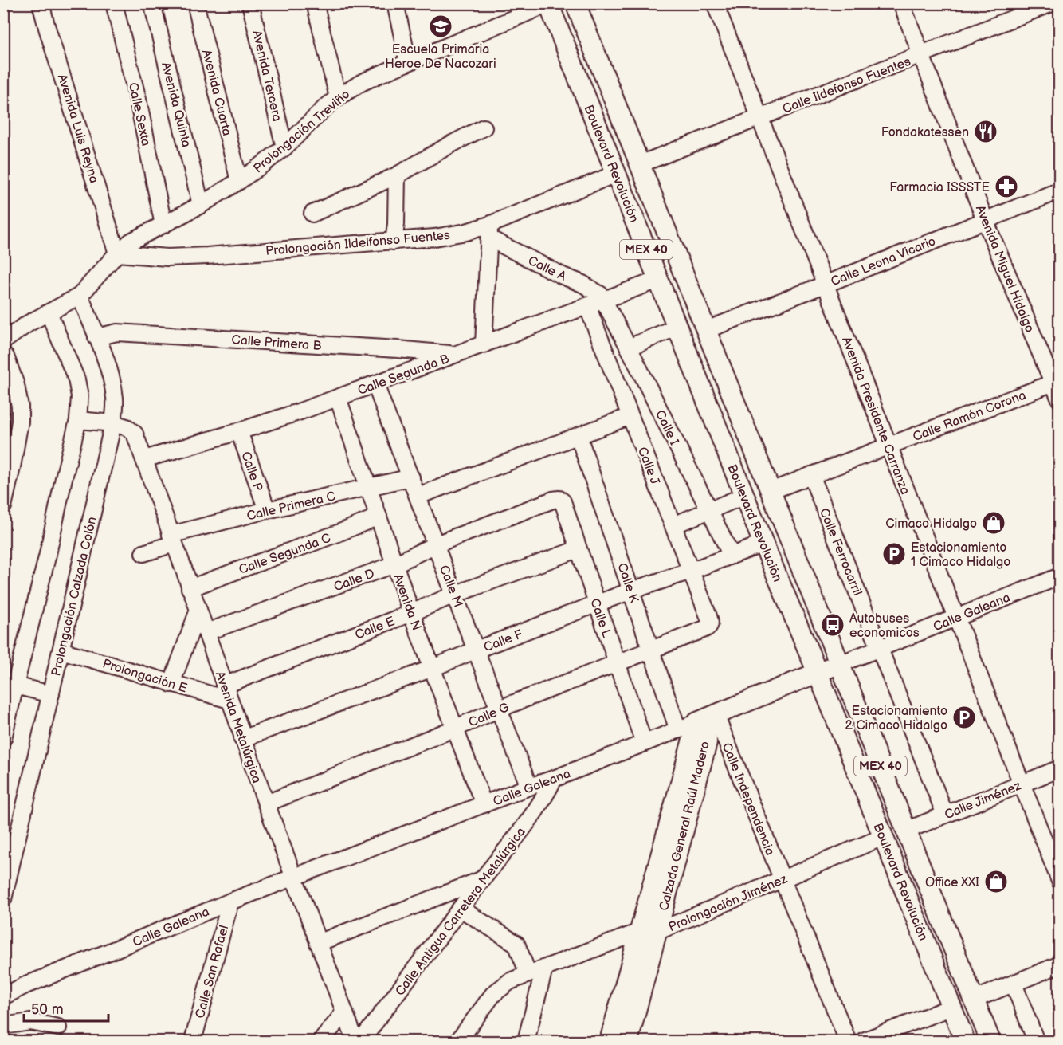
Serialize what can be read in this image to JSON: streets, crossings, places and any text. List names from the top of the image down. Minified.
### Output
{"streets":{"main road":["Boulevard Revolución","MEX 40","Calle Galeana","Calzada General Raúl Madero"],"street":["Avenida Tercera","Calle Ildefonso Fuentes","Avenida Cuarta","Avenida Quinta","Calle Sexta","Avenida Luis Reyna","Prolongación Treviño","Prolongación Ildelfonso Fuentes","Calle Leona Vicario","Calle A","Avenida Miguel Hidalgo","Calle Primera B","Calle Segunda B","Avenida Presidente Carranza","Calle Ramón Corona","Calle I","Calle J","Calle P","Calle Primera C","Calle Ferrocarril","Calle Segunda C","Calle D","Calle K","Calle M","Prolongación Calzada Colón","Avenida N","Calle L","Calle E","Calle F","Prolongación E","Calle G","Avenida Metalúrgica","Calle Independencia","Calle Jiménez","Prolongación Jiménez","Calle Antigua Carretera Metalúrgica","Calle San Rafael"]},"crossings":[["Avenida Tercera","Prolongación Treviño"],["Calle Ildefonso Fuentes","MEX 40"],["Calle Ildefonso Fuentes","Avenida Miguel Hidalgo"],["Calle Ildefonso Fuentes","Avenida Presidente Carranza"],["Avenida Cuarta","Prolongación Treviño"],["Avenida Quinta","Prolongación Treviño"],["Calle Sexta","Prolongación Treviño"],["Avenida Luis Reyna","Prolongación Treviño"],["Avenida Luis Reyna","Prolongación Ildelfonso Fuentes"],["Prolongación Treviño","Boulevard Revolución"],["Prolongación Treviño","Prolongación Ildelfonso Fuentes"],["Prolongación Treviño","Prolongación Calzada Colón"],["Boulevard Revolución","Prolongación Ildelfonso Fuentes"],["Boulevard Revolución","Calle Segunda B"],["Boulevard Revolución","Calle Galeana"],["Boulevard Revolución","Calle F"],["Boulevard Revolución","Prolongación Jiménez"],["Prolongación Ildelfonso Fuentes","Calle A"],["MEX 40","Calle Leona Vicario"],["MEX 40","Calle Ramón Corona"],["MEX 40","Calle Galeana"],["MEX 40","Calle Jiménez"],["Calle Leona Vicario","Avenida Miguel Hidalgo"],["Calle Leona Vicario","Avenida Presidente Carranza"],["Calle A","Calle Segunda B"],["Calle A","Calle I"],["Avenida Miguel Hidalgo","Calle Ramón Corona"],["Calle Primera B","Calle Segunda B"],["Calle Primera B","Prolongación Calzada Colón"],["Calle Segunda B","Calle I"],["Calle Segunda B","Calle J"],["Calle Segunda B","Calle P"],["Calle Segunda B","Calle M"],["Calle Segunda B","Avenida N"],["Calle Segunda B","Avenida Metalúrgica"],["Avenida Presidente Carranza","Calle Ramón Corona"],["Avenida Presidente Carranza","Calle Galeana"],["Avenida Presidente Carranza","Calle Jiménez"],["Calle Ramón Corona","Calle Ferrocarril"],["Calle I","Calle F"],["Calle J","Calle F"],["Calle J","Calle G"],["Calle P","Calle Primera C"],["Calle Primera C","Calle M"],["Calle Primera C","Avenida N"],["Calle Primera C","Avenida Metalúrgica"],["Calle Ferrocarril","Calle Galeana"],["Calle Ferrocarril","Calle Jiménez"],["Calle Segunda C","Avenida N"],["Calle Segunda C","Avenida Metalúrgica"],["Calle D","Calle M"],["Calle D","Avenida N"],["Calle D","Calle L"],["Calle D","Avenida Metalúrgica"],["Calle K","Calle Galeana"],["Calle K","Calle F"],["Calle K","Calle G"],["Calle M","Calle Galeana"],["Calle M","Calle E"],["Calle M","Calle F"],["Calle M","Calle G"],["Prolongación Calzada Colón","Prolongación E"],["Prolongación Calzada Colón","Avenida Metalúrgica"],["Avenida N","Calle Galeana"],["Avenida N","Calle E"],["Avenida N","Calle F"],["Avenida N","Calle G"],["Calle Galeana","Calle L"],["Calle Galeana","Avenida Metalúrgica"],["Calle Galeana","Calle Independencia"],["Calle Galeana","Calzada General Raúl Madero"],["Calle Galeana","Calle Antigua Carretera Metalúrgica"],["Calle Galeana","Calle San Rafael"],["Calle L","Calle E"],["Calle L","Calle F"],["Calle L","Calle G"],["Calle E","Prolongación E"],["Calle E","Avenida Metalúrgica"],["Calle F","Avenida Metalúrgica"],["Prolongación E","Avenida Metalúrgica"],["Calle G","Avenida Metalúrgica"],["Calle Independencia","Calzada General Raúl Madero"],["Calle Independencia","Prolongación Jiménez"],["Calzada General Raúl Madero","Prolongación Jiménez"]],"places":{"school or university":["Escuela Primaria Heroe De Nacozari"],"restaurant":["Fondakatessen"],"pharmacy":["Farmacia ISSSTE"],"shop":["Cimaco Hidalgo","Office XXI"],"parking":["Estacionamiento 1 Cimaco Hidalgo","Estacionamiento 2 Cimaco Hidalgo"],"bus stop":["Autobuses economicos"]},"scale_bar":"50 m"}
